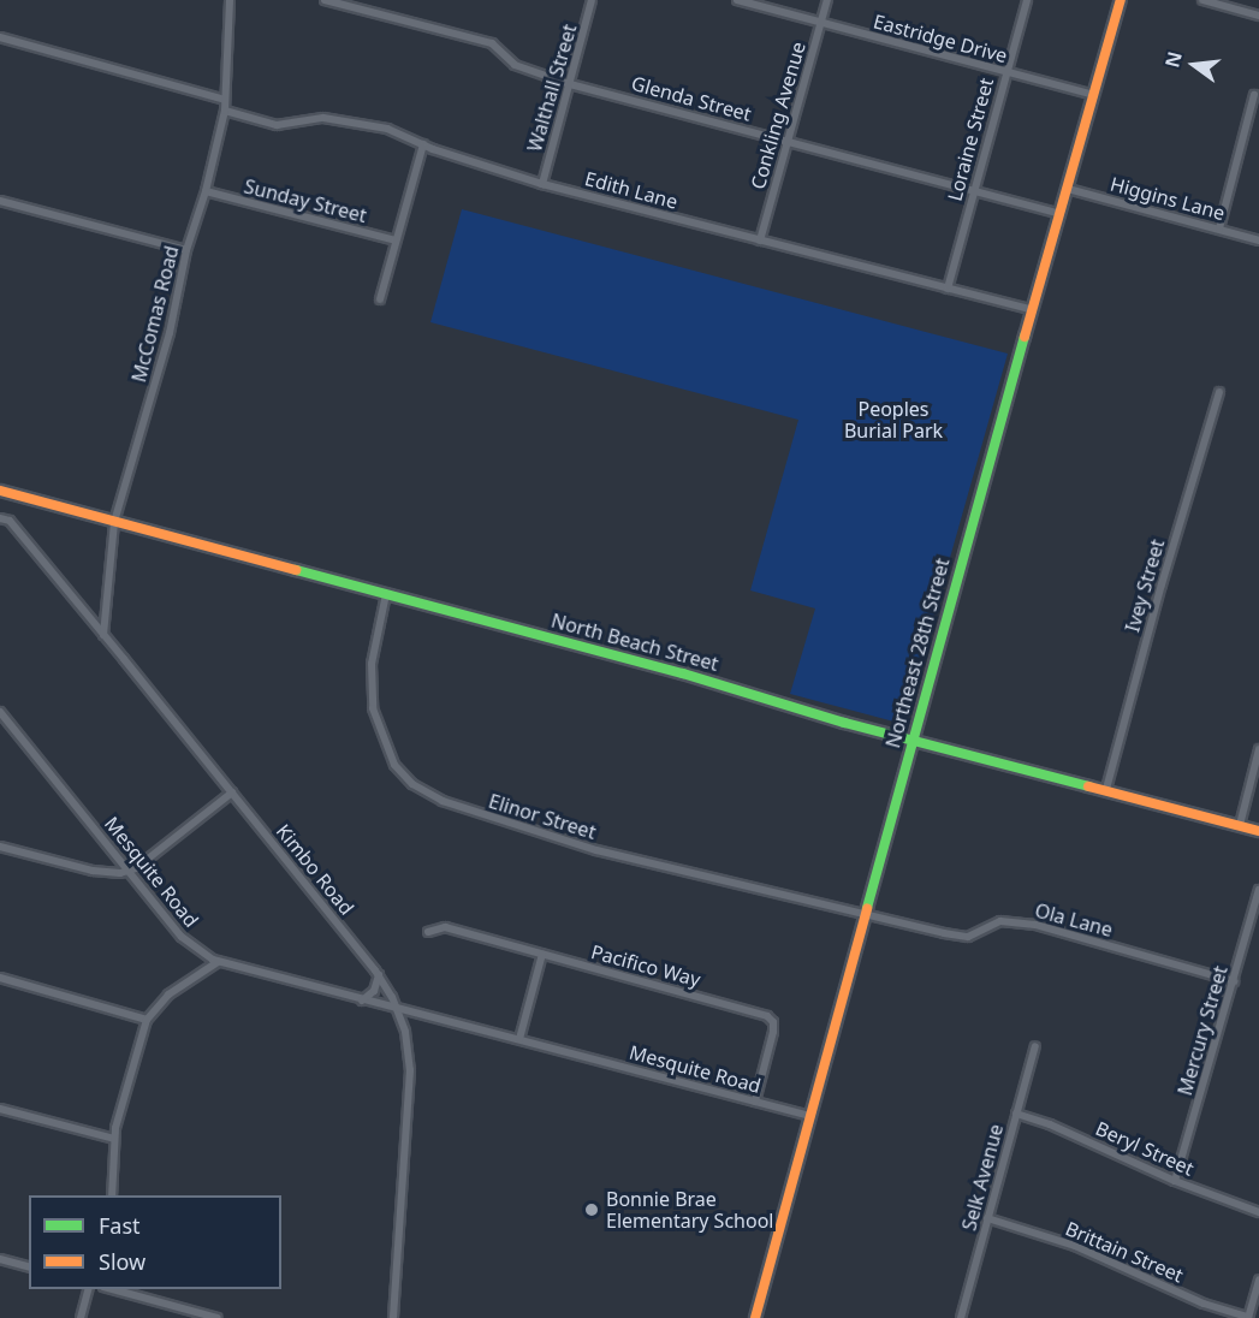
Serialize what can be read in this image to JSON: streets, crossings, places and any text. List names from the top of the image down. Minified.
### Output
{"streets":{"main road":["North Beach Street","Northeast 28th Street"],"street":["Eastridge Drive","Walthall Street","Glenda Street","Conkling Avenue","Loraine Street","Edith Lane","Higgins Lane","Sunday Street","McComas Road","Ivey Street","Elinor Street","Kimbo Road","Mesquite Road","Ola Lane","Pacifico Way","Mercury Street","Beryl Street","Selk Avenue","Brittain Street"]},"crossings":[["Eastridge Drive","Conkling Avenue"],["Eastridge Drive","Loraine Street"],["Eastridge Drive","Northeast 28th Street"],["Walthall Street","Glenda Street"],["Walthall Street","Edith Lane"],["Glenda Street","Conkling Avenue"],["Glenda Street","Loraine Street"],["Glenda Street","Northeast 28th Street"],["Conkling Avenue","Edith Lane"],["Loraine Street","Edith Lane"],["Edith Lane","McComas Road"],["Edith Lane","Northeast 28th Street"],["Higgins Lane","Northeast 28th Street"],["Sunday Street","McComas Road"],["McComas Road","North Beach Street"],["McComas Road","Kimbo Road"],["Ivey Street","North Beach Street"],["North Beach Street","Northeast 28th Street"],["North Beach Street","Elinor Street"],["Northeast 28th Street","Elinor Street"],["Northeast 28th Street","Mesquite Road"],["Northeast 28th Street","Ola Lane"],["Elinor Street","Ola Lane"],["Kimbo Road","Mesquite Road"],["Mesquite Road","Pacifico Way"],["Ola Lane","Mercury Street"],["Mercury Street","Beryl Street"],["Beryl Street","Selk Avenue"],["Selk Avenue","Brittain Street"]],"parks":["Peoples Burial Park"],"places":["Bonnie Brae Elementary School"],"legend":["Fast","Slow"],"north":"left"}
